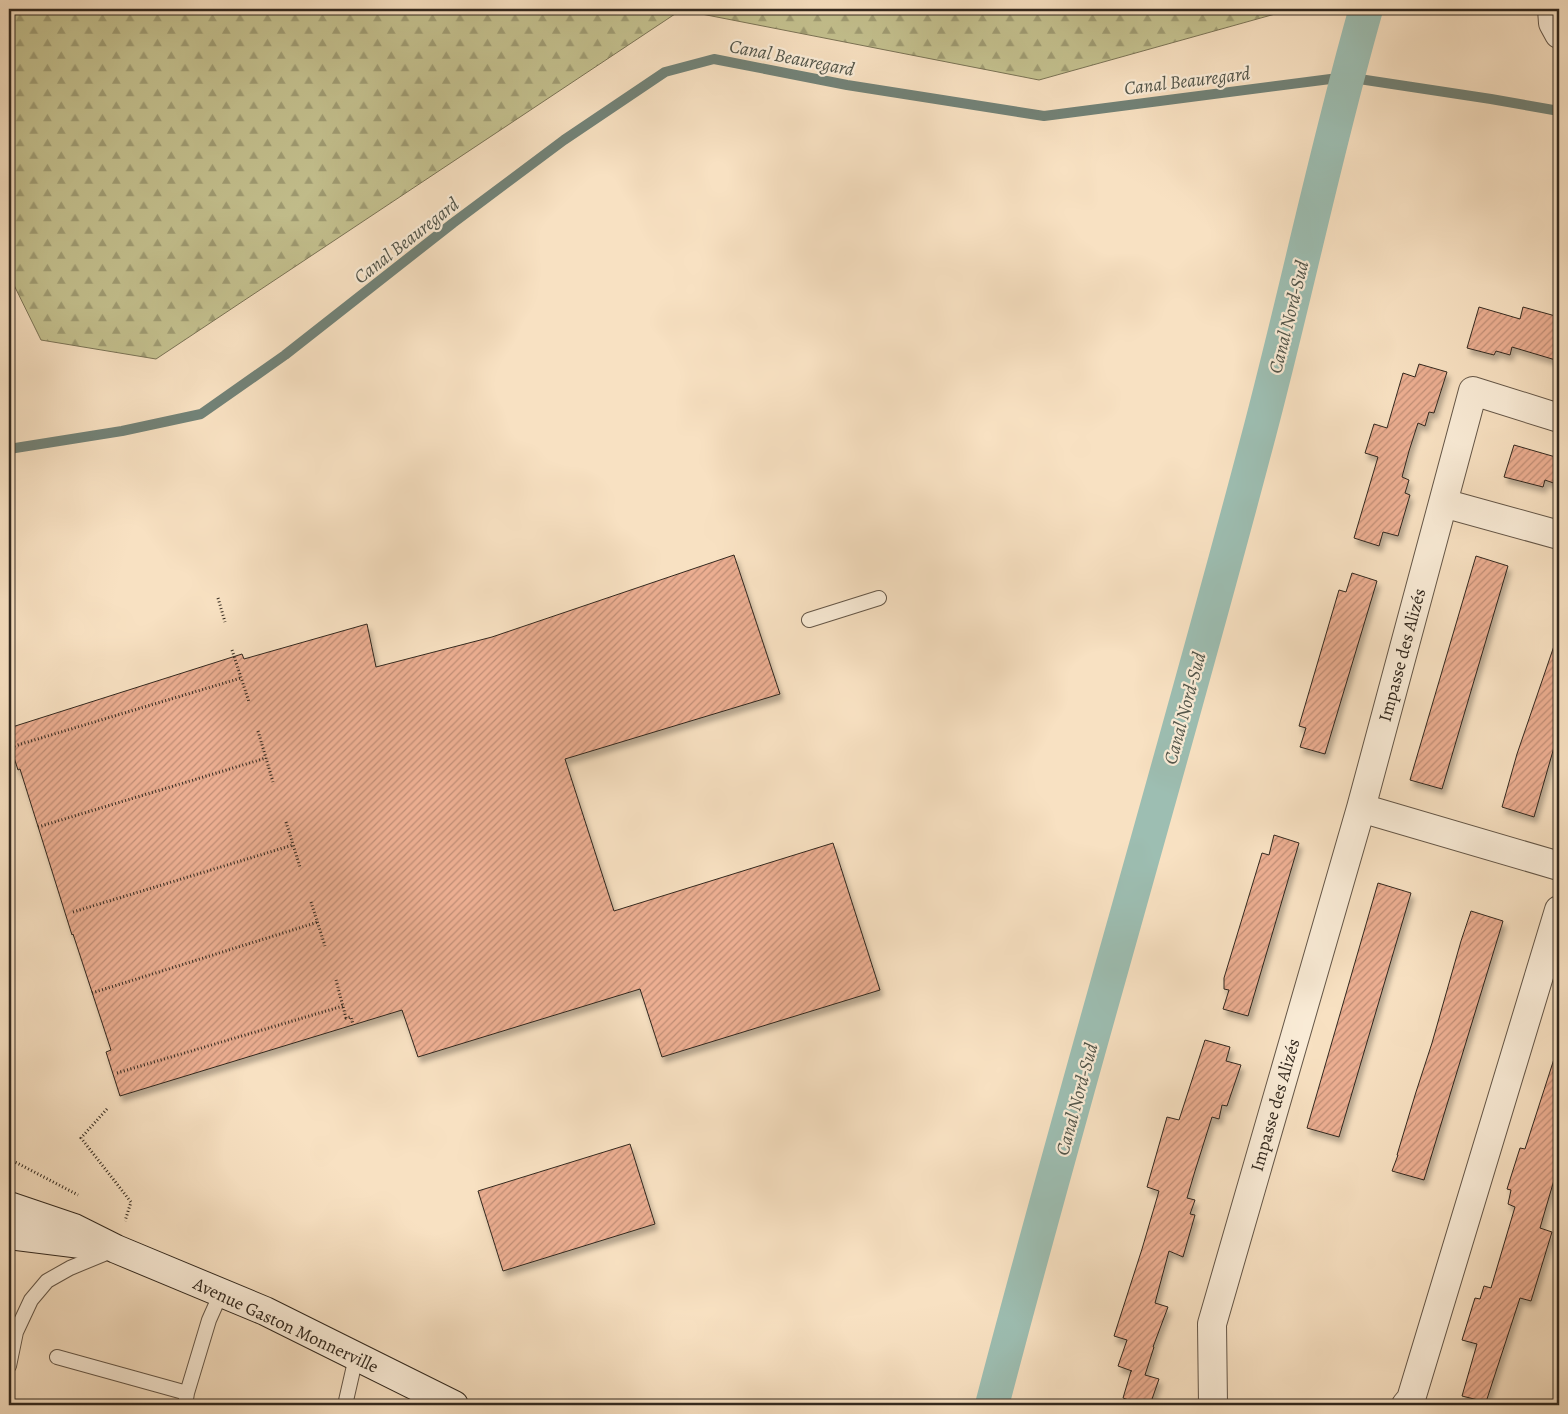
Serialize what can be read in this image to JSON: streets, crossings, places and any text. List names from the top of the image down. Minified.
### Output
{"streets":{"street":["Impasse des Alizés","Avenue Gaston Monnerville"]},"water":["Canal Beauregard","Canal Nord-Sud"]}
